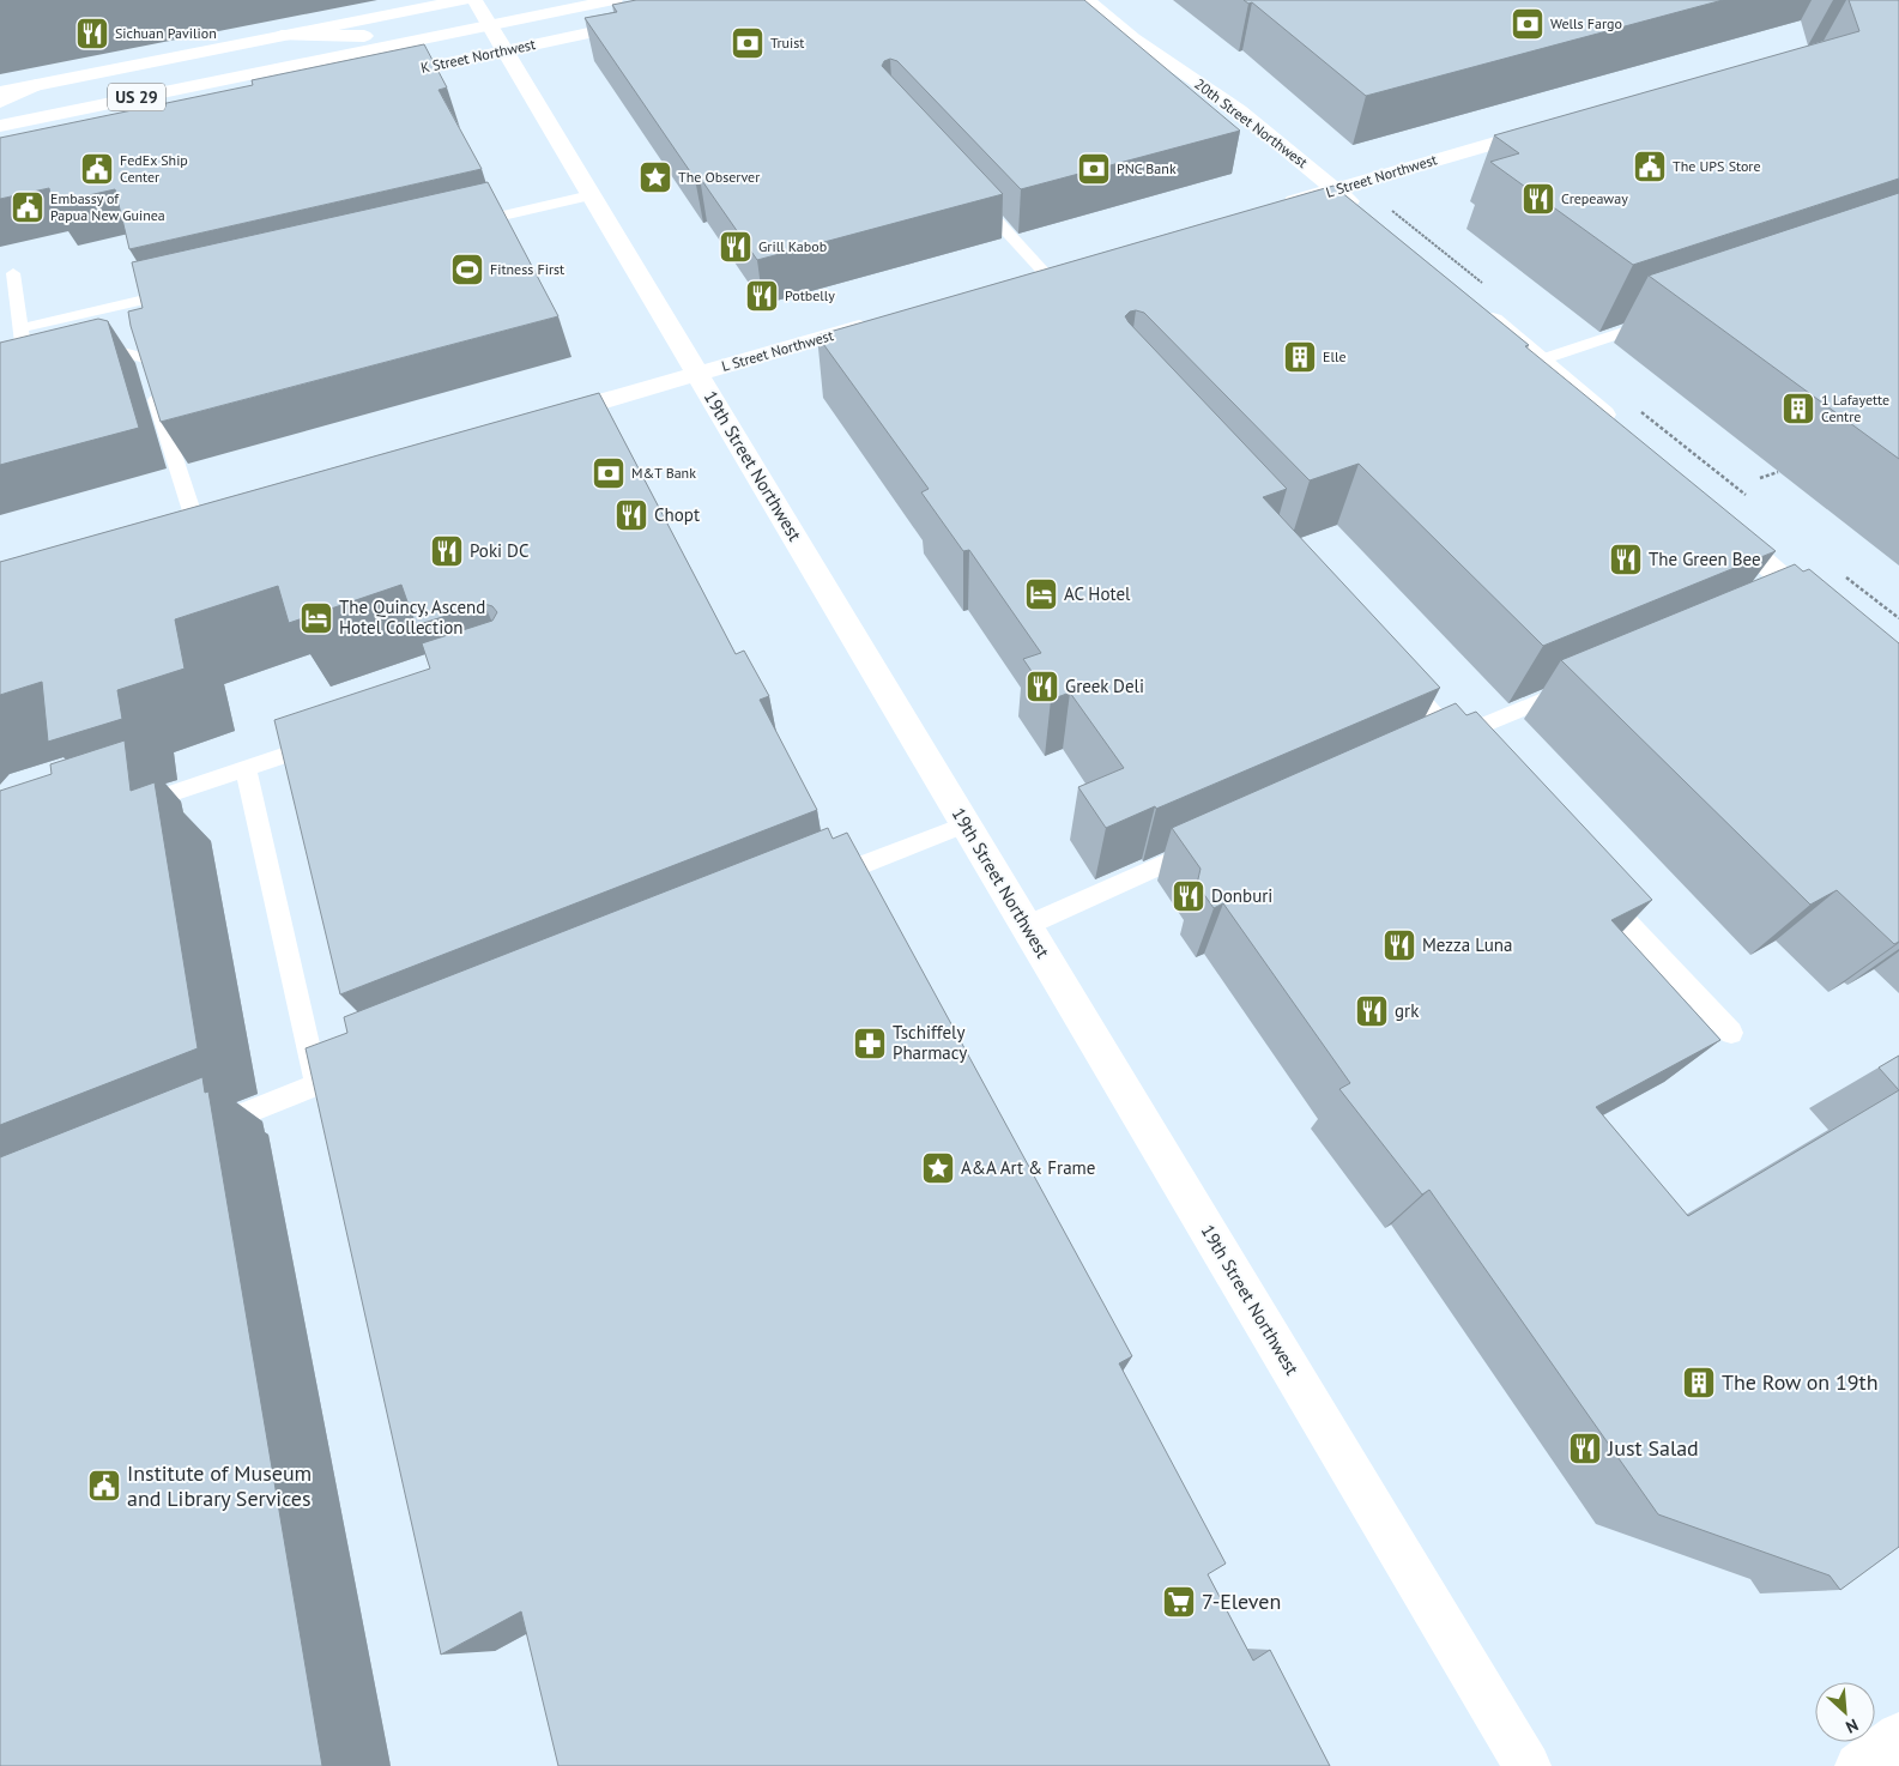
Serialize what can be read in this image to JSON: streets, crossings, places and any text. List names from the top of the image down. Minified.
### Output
{"streets":{"main road":["K Street Northwest","US 29","20th Street Northwest","L Street Northwest","19th Street Northwest"]},"crossings":[["K Street Northwest","19th Street Northwest"],["20th Street Northwest","L Street Northwest"],["L Street Northwest","19th Street Northwest"]],"places":{"bank":["Wells Fargo","Truist","PNC Bank","M&T Bank"],"restaurant":["Sichuan Pavilion","Crepeaway","Grill Kabob","Potbelly","Chopt","Poki DC","The Green Bee","Greek Deli","Donburi","Mezza Luna","grk","Just Salad"],"public building":["The UPS Store","FedEx Ship Center","Embassy of Papua New Guinea","Institute of Museum and Library Services"],"place":["The Observer","A&A Art & Frame"],"sports":["Fitness First"],"building":["Elle","1 Lafayette Centre","The Row on 19th"],"hotel":["AC Hotel","The Quincy, Ascend Hotel Collection"],"pharmacy":["Tschiffely Pharmacy"],"supermarket":["7-Eleven"]},"north":"bottom right"}
